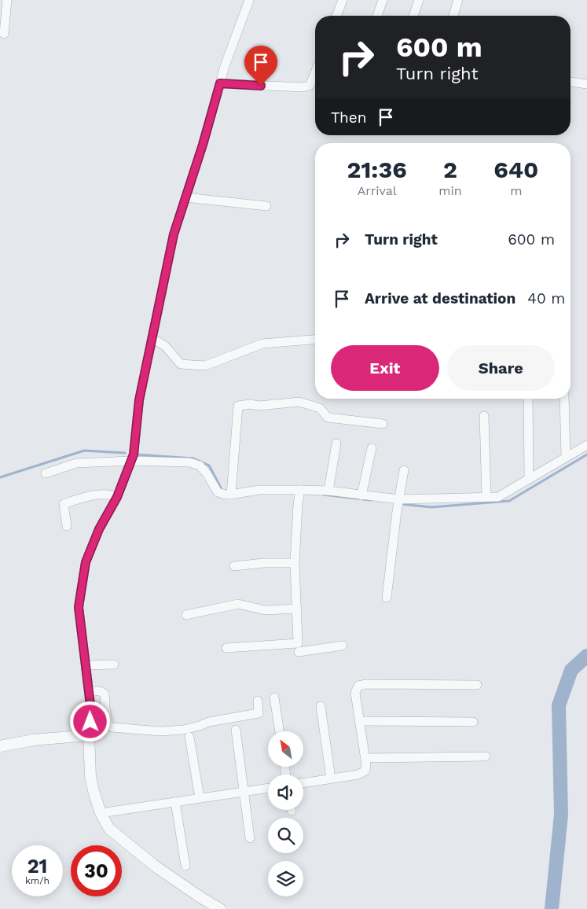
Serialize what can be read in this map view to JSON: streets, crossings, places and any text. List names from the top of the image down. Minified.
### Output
{"north":"top left","page":{"turn":["600 m","Turn right"],"then":"Then","eta":["21:36","Arrival","2","min","640","m"],"list":[{"name":"Turn right","value":"600 m"},{"name":"Arrive at destination","value":"40 m"}],"buttons":["Exit","Share"],"speed":"21 km/h","limit":"30"}}
